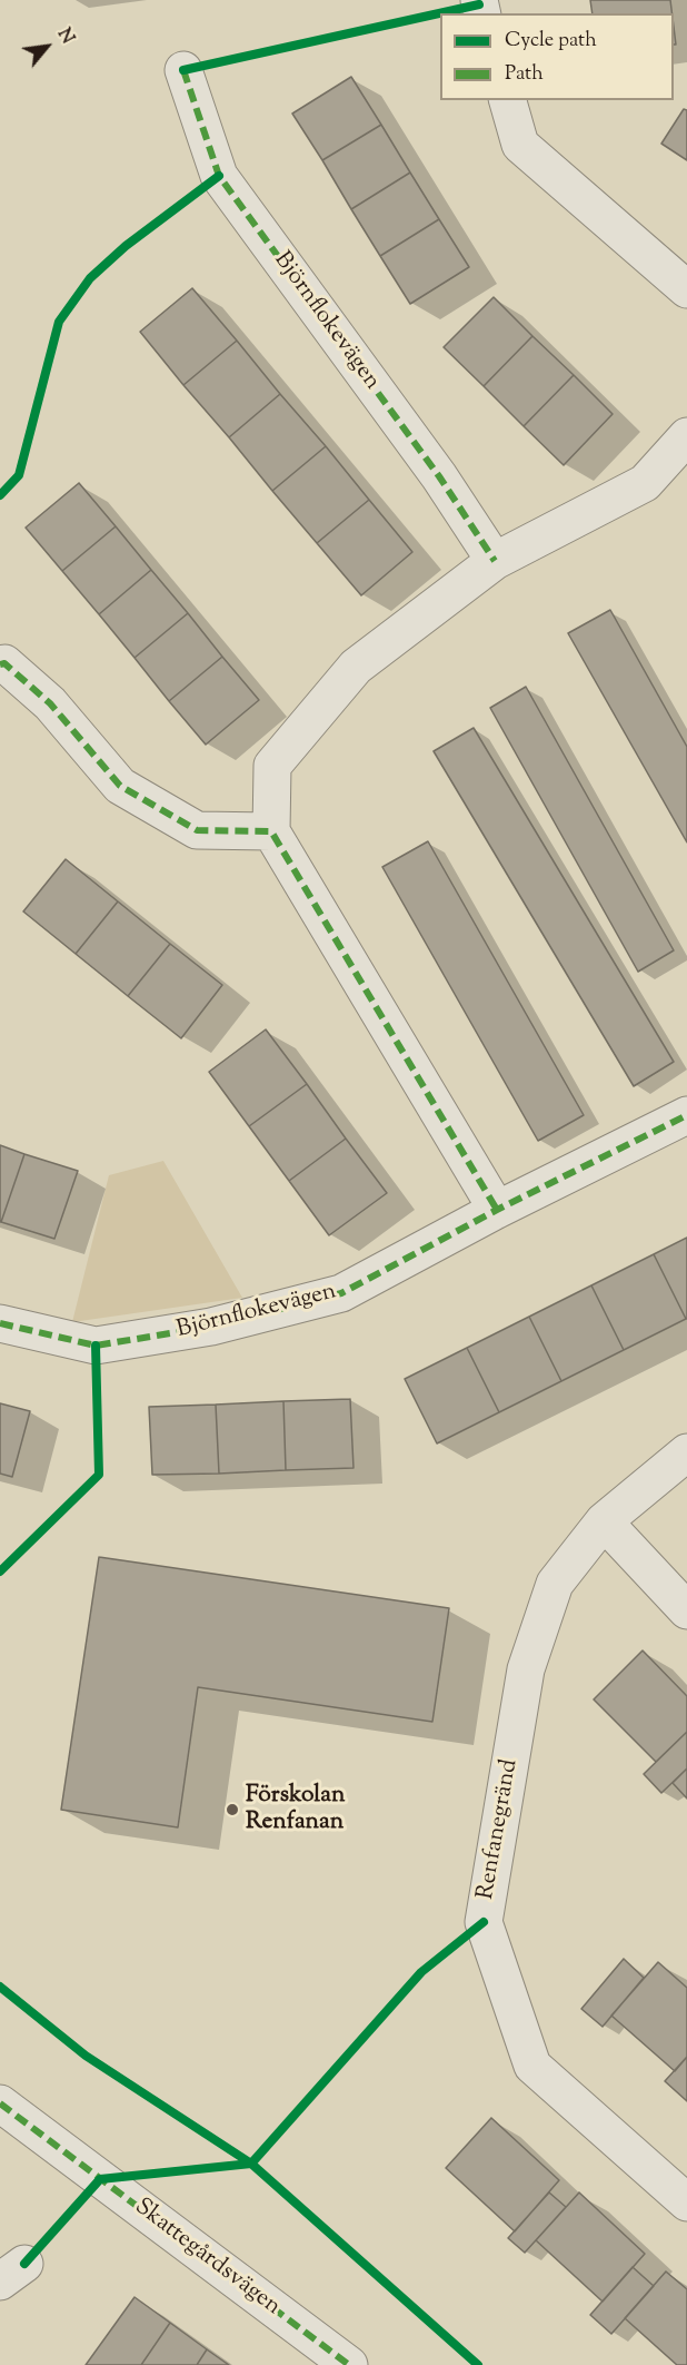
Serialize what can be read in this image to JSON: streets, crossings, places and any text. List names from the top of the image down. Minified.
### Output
{"streets":{"street":["Björnflokevägen","Renfanegränd","Skattegårdsvägen"]},"places":["Förskolan Renfanan"],"legend":["Cycle path","Path"],"north":"top right"}
